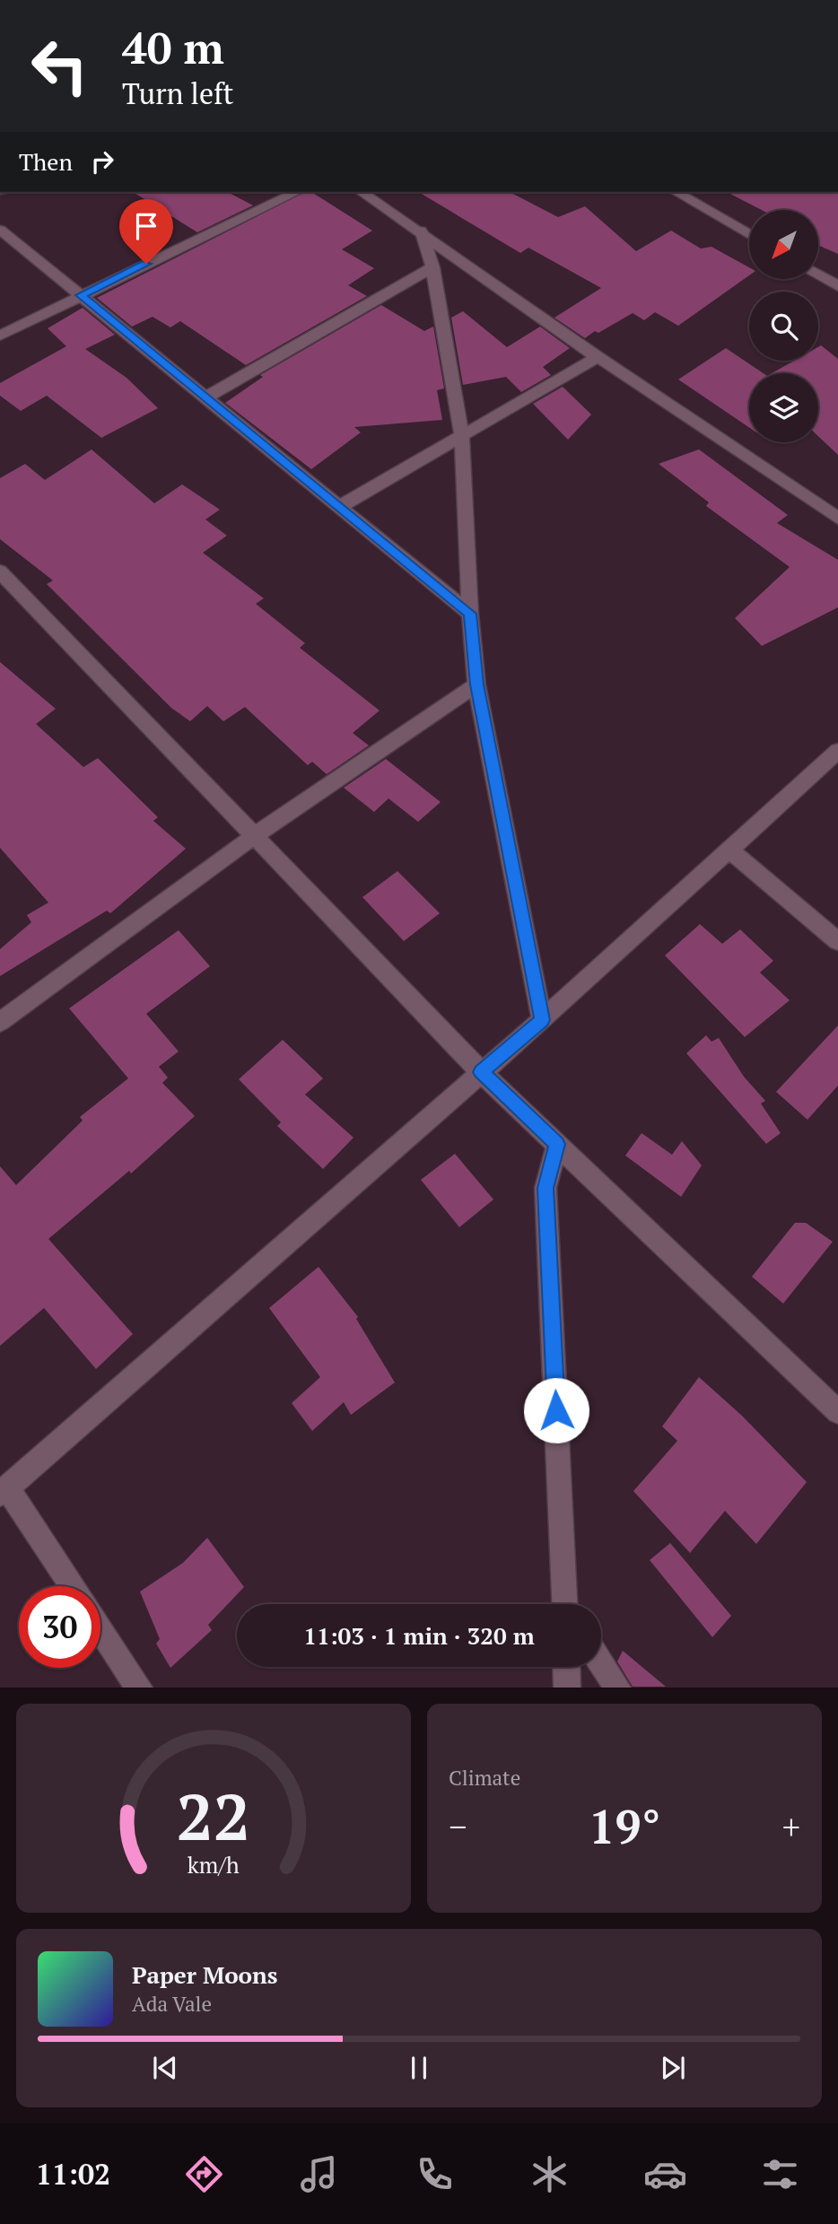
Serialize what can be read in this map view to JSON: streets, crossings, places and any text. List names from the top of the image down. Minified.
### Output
{"north":"bottom left","page":{"turn":["40 m","Turn left"],"then":"Then","limit":"30","trip":"11:03 · 1 min · 320 m","tile":"Climate","heat":["−","19°","+"],"song":["Paper Moons","Ada Vale"],"tabs":"11:02","gauge":["22","km/h"]}}
